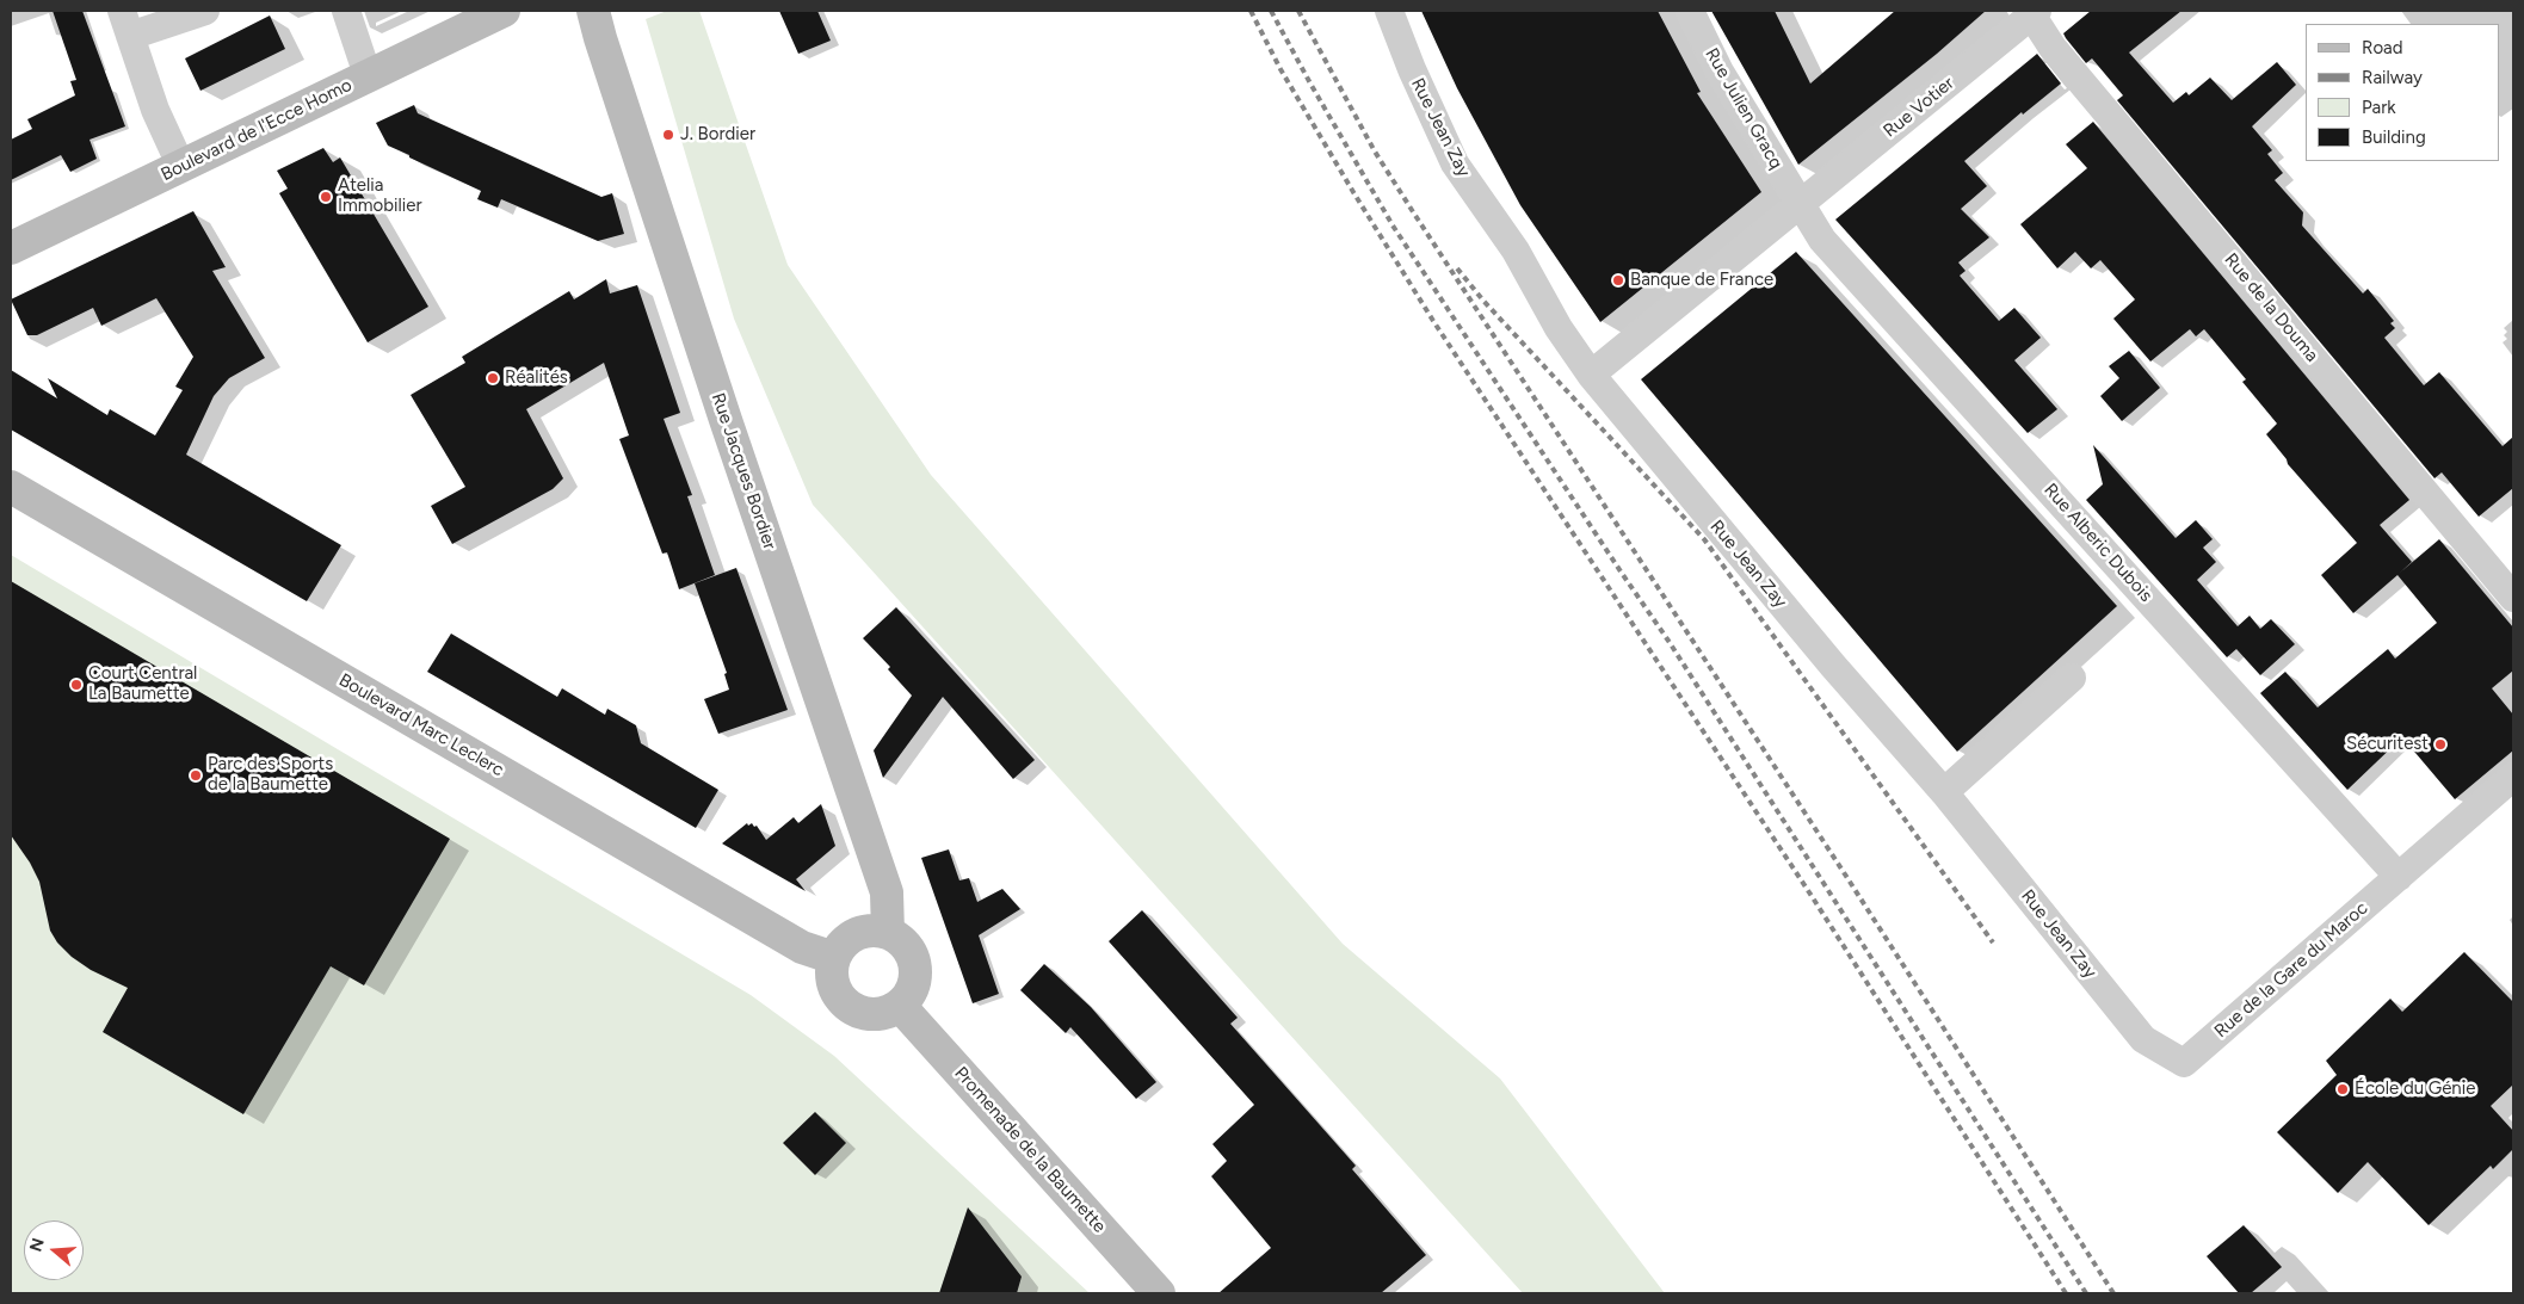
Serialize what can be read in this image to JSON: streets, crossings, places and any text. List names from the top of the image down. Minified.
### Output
{"streets":{"street":["Rue Votier","Rue Julien Gracq","Rue Jean Zay","Boulevard de l'Ecce Homo","Rue de la Douma","Rue Jacques Bordier","Rue Alberic Dubois","Boulevard Marc Leclerc","Rue de la Gare du Maroc","Promenade de la Baumette"]},"crossings":[["Rue Votier","Rue Julien Gracq"],["Rue Votier","Rue Jean Zay"],["Rue Votier","Rue de la Douma"],["Rue Votier","Rue Alberic Dubois"],["Rue Julien Gracq","Rue Alberic Dubois"],["Rue Jean Zay","Rue de la Gare du Maroc"],["Rue Jacques Bordier","Boulevard Marc Leclerc"],["Rue Jacques Bordier","Promenade de la Baumette"],["Rue Alberic Dubois","Rue de la Gare du Maroc"],["Boulevard Marc Leclerc","Promenade de la Baumette"]],"places":["J. Bordier","Atelia Immobilier","Banque de France","Réalités","Court Central La Baumette","Sécuritest","Parc des Sports de la Baumette","École du Génie"],"legend":["Road","Railway","Park","Building"],"north":"left"}
